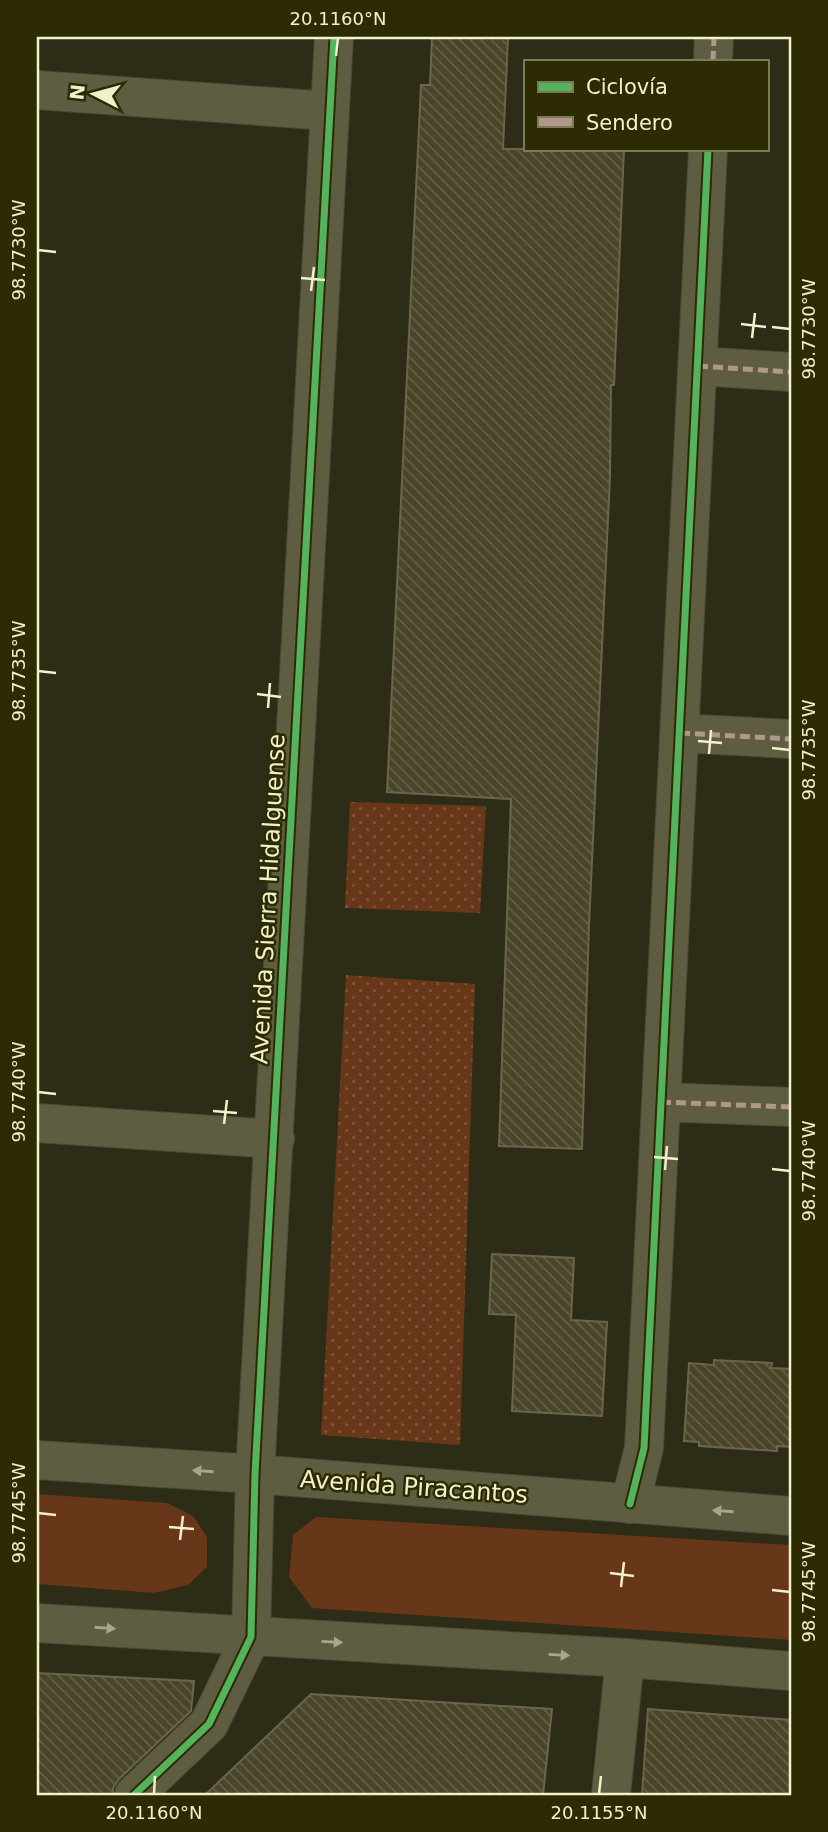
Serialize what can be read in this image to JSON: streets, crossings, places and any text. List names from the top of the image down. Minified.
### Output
{"streets":{"street":["Avenida Sierra Hidalguense","Avenida Piracantos"]},"crossings":[["Avenida Sierra Hidalguense","Avenida Piracantos"]],"legend":["Ciclovía","Sendero"],"north":"left","coordinates":["20.1160°N","98.7730°W","98.7735°W","98.7740°W","98.7745°W","20.1155°N"]}
